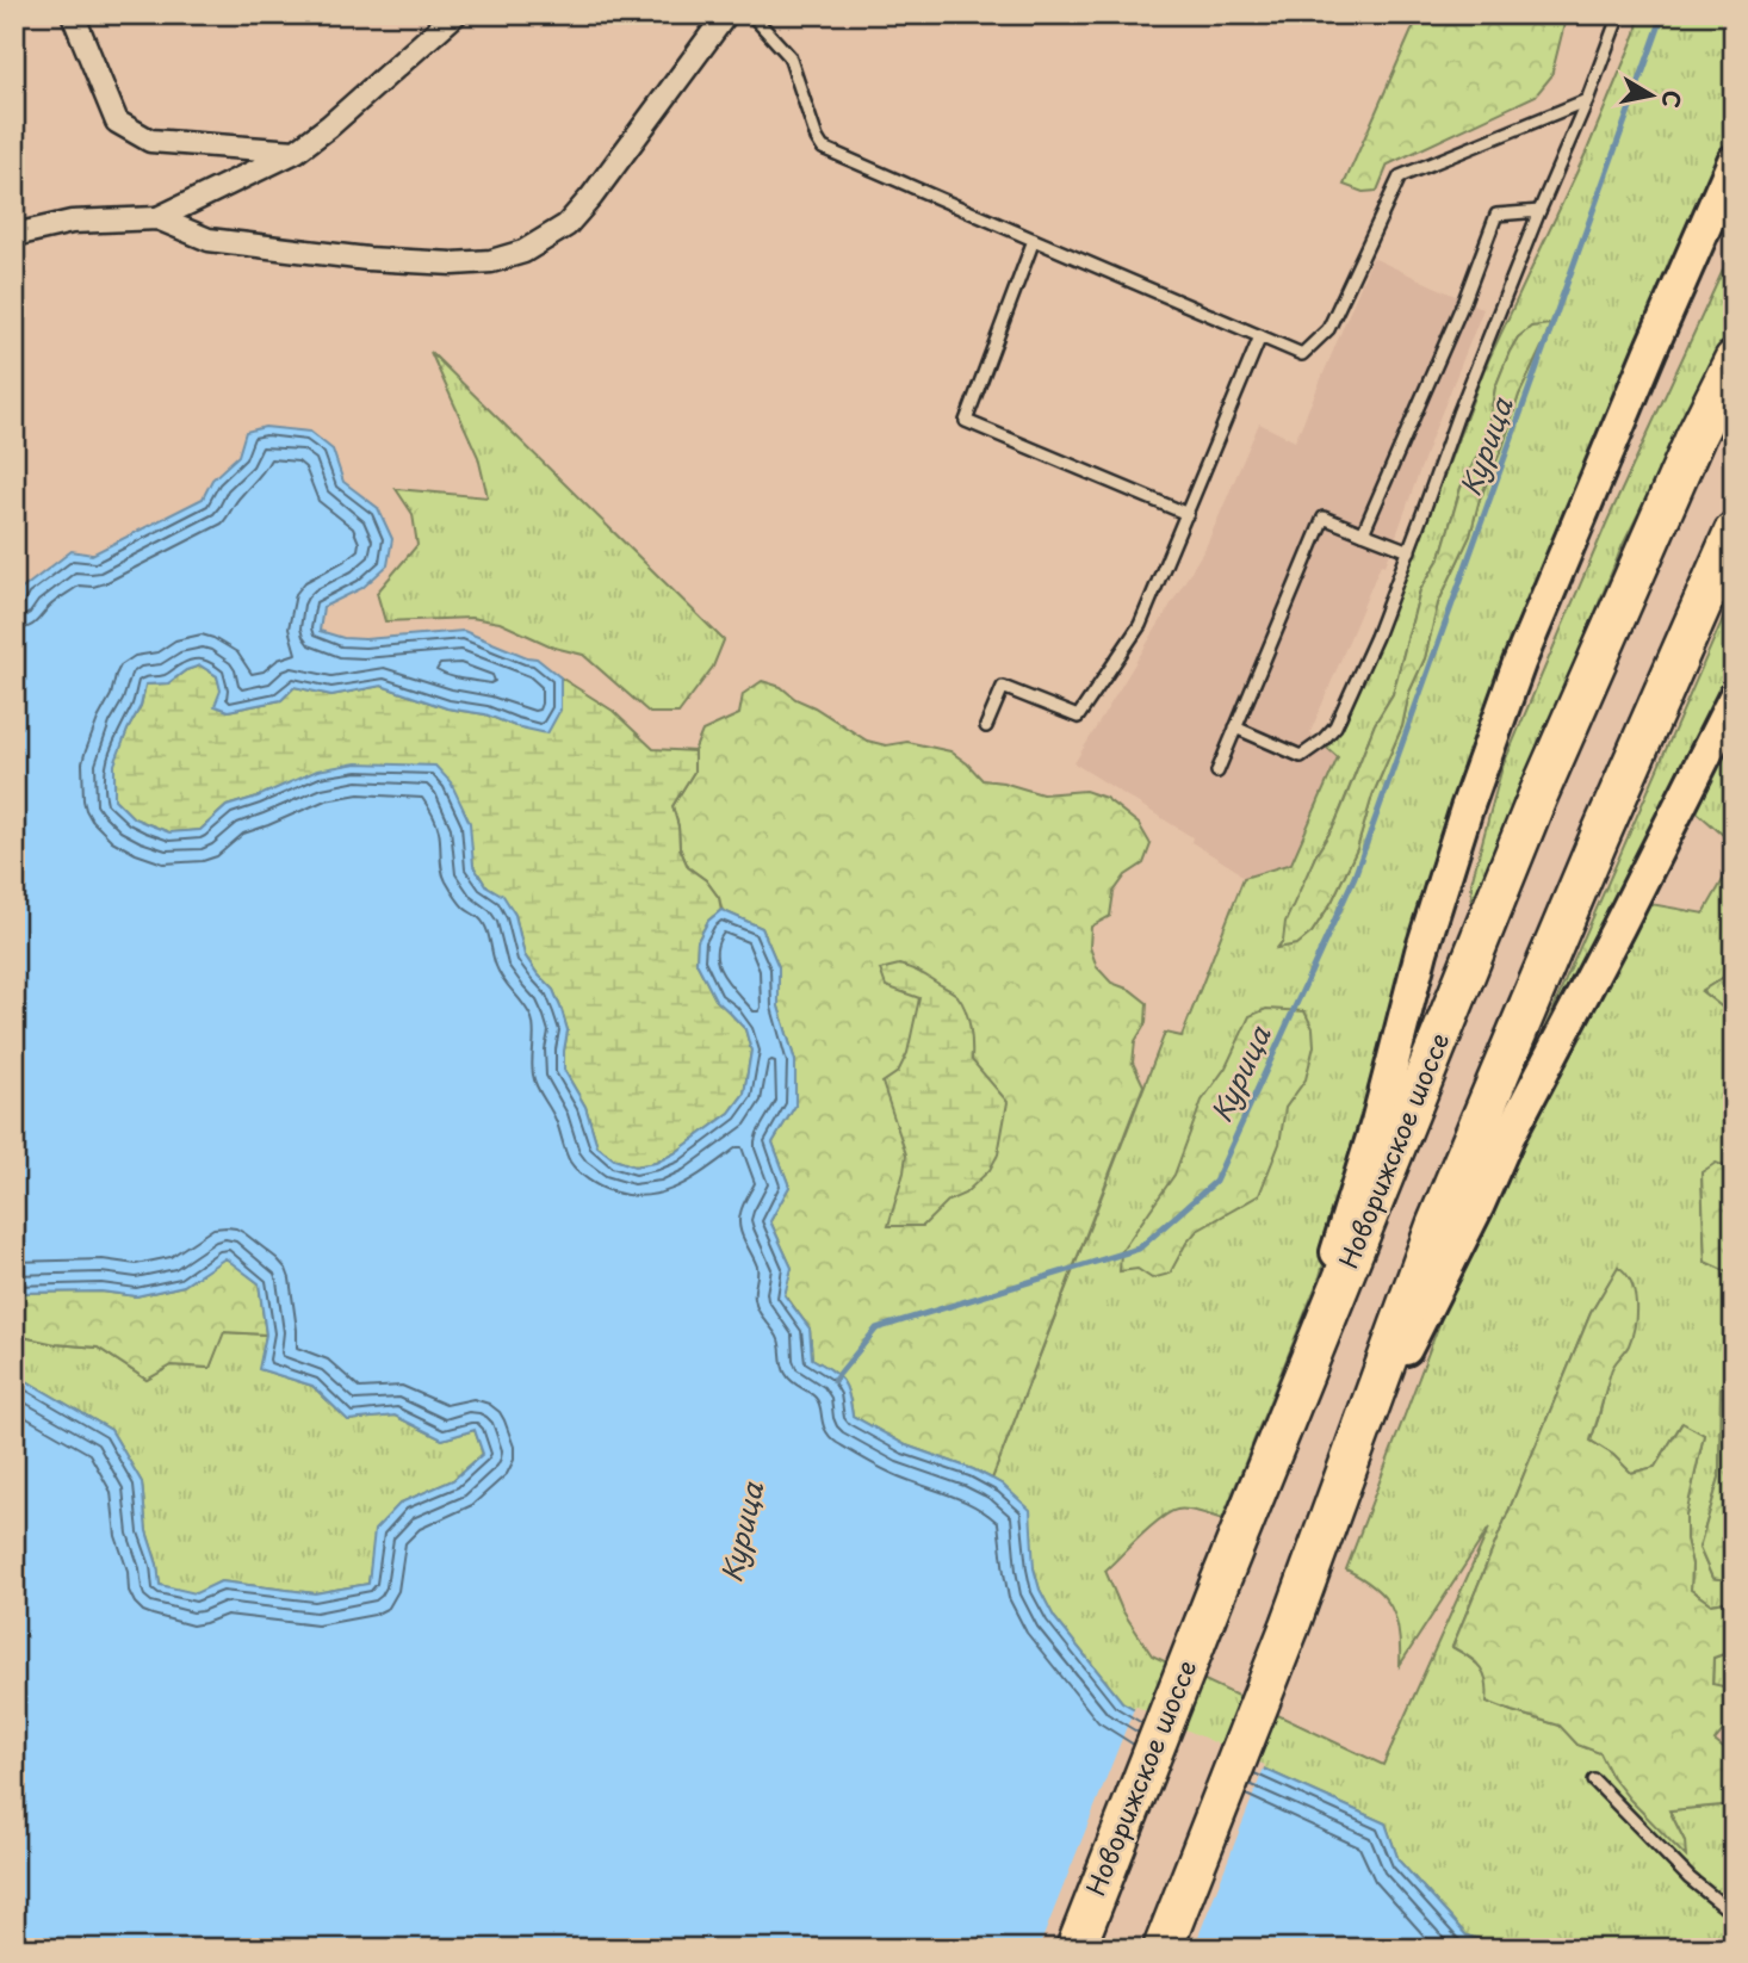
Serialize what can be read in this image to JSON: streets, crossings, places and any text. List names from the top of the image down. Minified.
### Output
{"streets":{"highway":["Новорижское шоссе"]},"water":["Курица"],"north":"right"}
